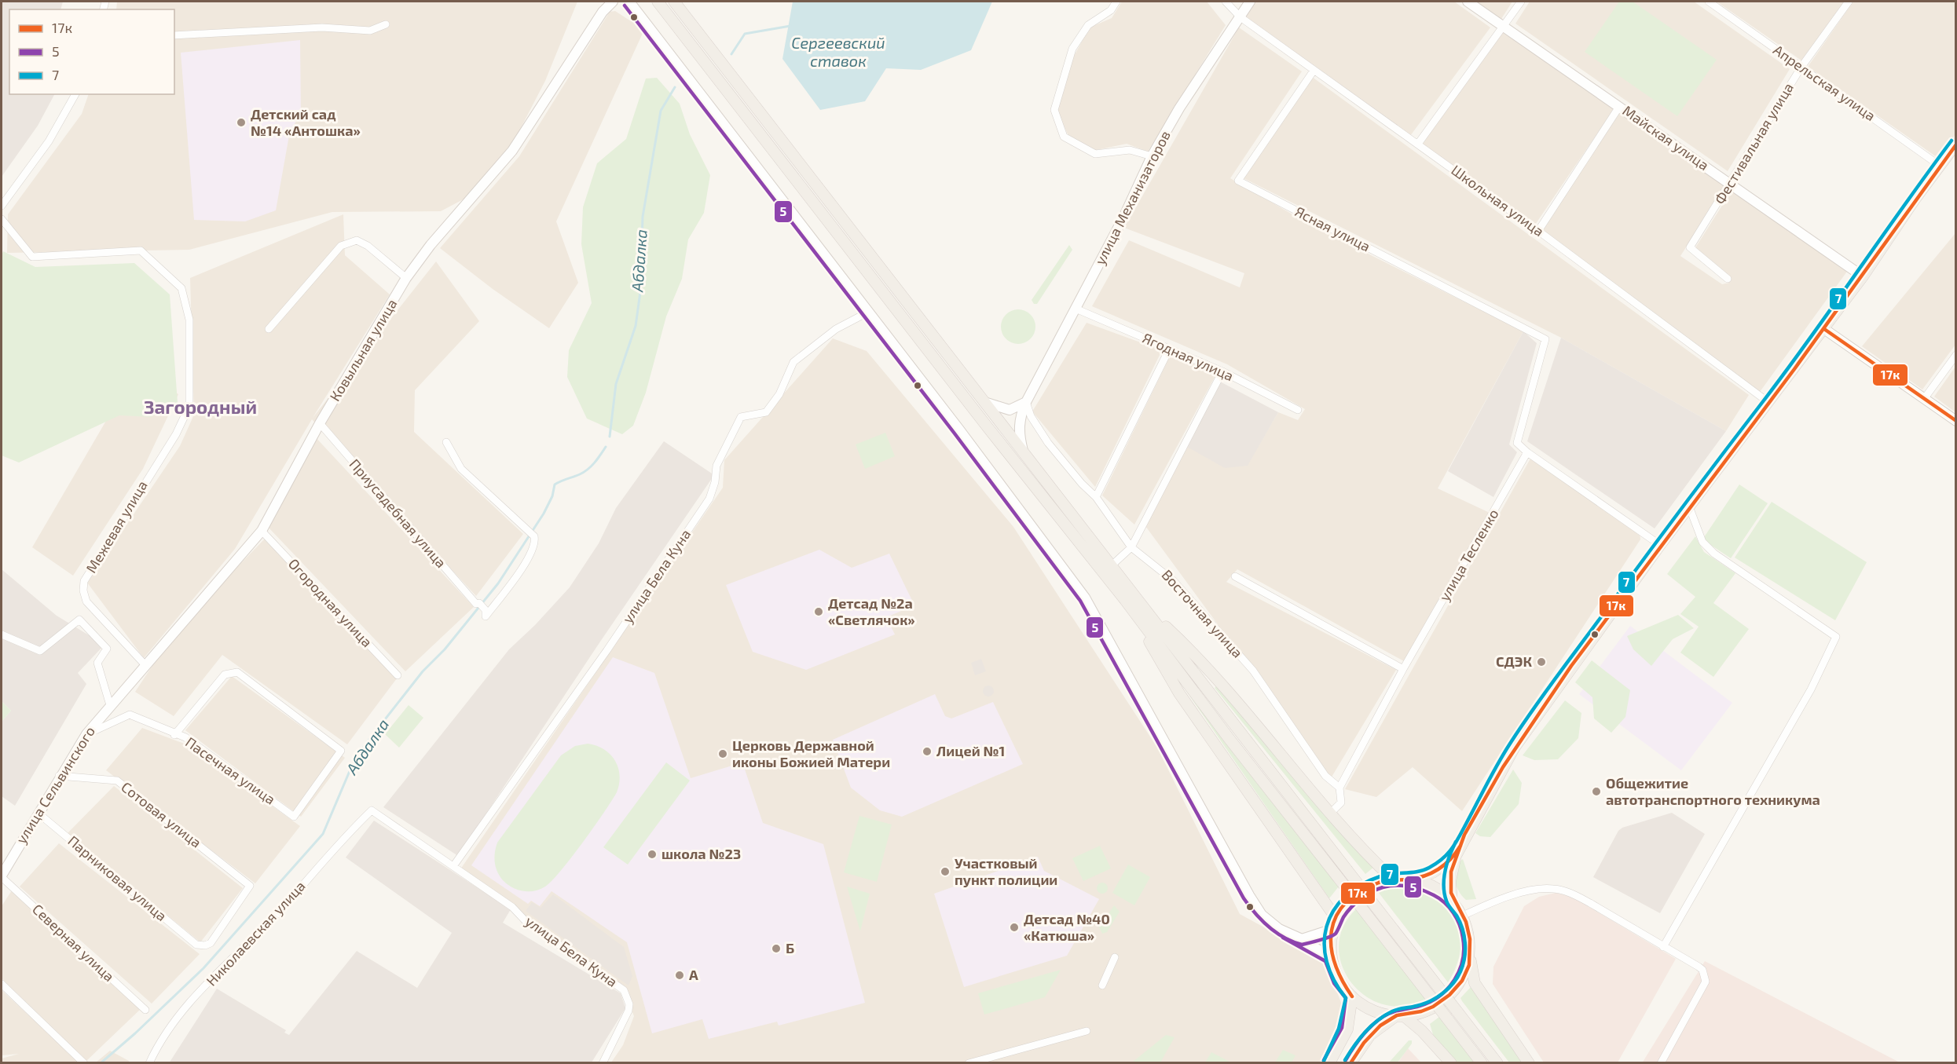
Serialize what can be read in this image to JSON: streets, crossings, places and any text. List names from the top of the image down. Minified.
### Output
{"streets":{"street":["Апрельская улица","Майская улица","Фестивальная улица","улица Механизаторов","Школьная улица","Ясная улица","Ковыльная улица","Ягодная улица","Приусадебная улица","Межевая улица","улица Тесленко","улица Бела Куна","Огородная улица","Восточная улица","Пасечная улица","улица Сельвинского","Сотовая улица","Парниковая улица","Николаевская улица","Северная улица"]},"crossings":[["Апрельская улица","Фестивальная улица"],["Майская улица","Фестивальная улица"],["улица Механизаторов","Школьная улица"],["улица Механизаторов","Ягодная улица"],["улица Механизаторов","Восточная улица"],["Школьная улица","Ясная улица"],["Ясная улица","улица Тесленко"],["Ковыльная улица","Приусадебная улица"],["Ковыльная улица","Межевая улица"],["Ковыльная улица","Огородная улица"],["Ковыльная улица","улица Сельвинского"],["улица Тесленко","Восточная улица"],["улица Бела Куна","Николаевская улица"],["Пасечная улица","улица Сельвинского"],["улица Сельвинского","Сотовая улица"],["улица Сельвинского","Парниковая улица"],["улица Сельвинского","Северная улица"],["Сотовая улица","Парниковая улица"]],"districts":["Загородный"],"water":["Сергеевский ставок","Абдалка"],"places":["Детский сад №14 «Антошка»","Детсад №2а «Светлячок»","СДЭК","Лицей №1","Церковь Державной иконы Божией Матери","Общежитие автотранспортного техникума","школа №23","Участковый пункт полиции","Детсад №40 «Катюша»","Б","А"],"lines":["transit line 5","transit line 7","transit line 17к"],"legend":["17к","5","7"]}
